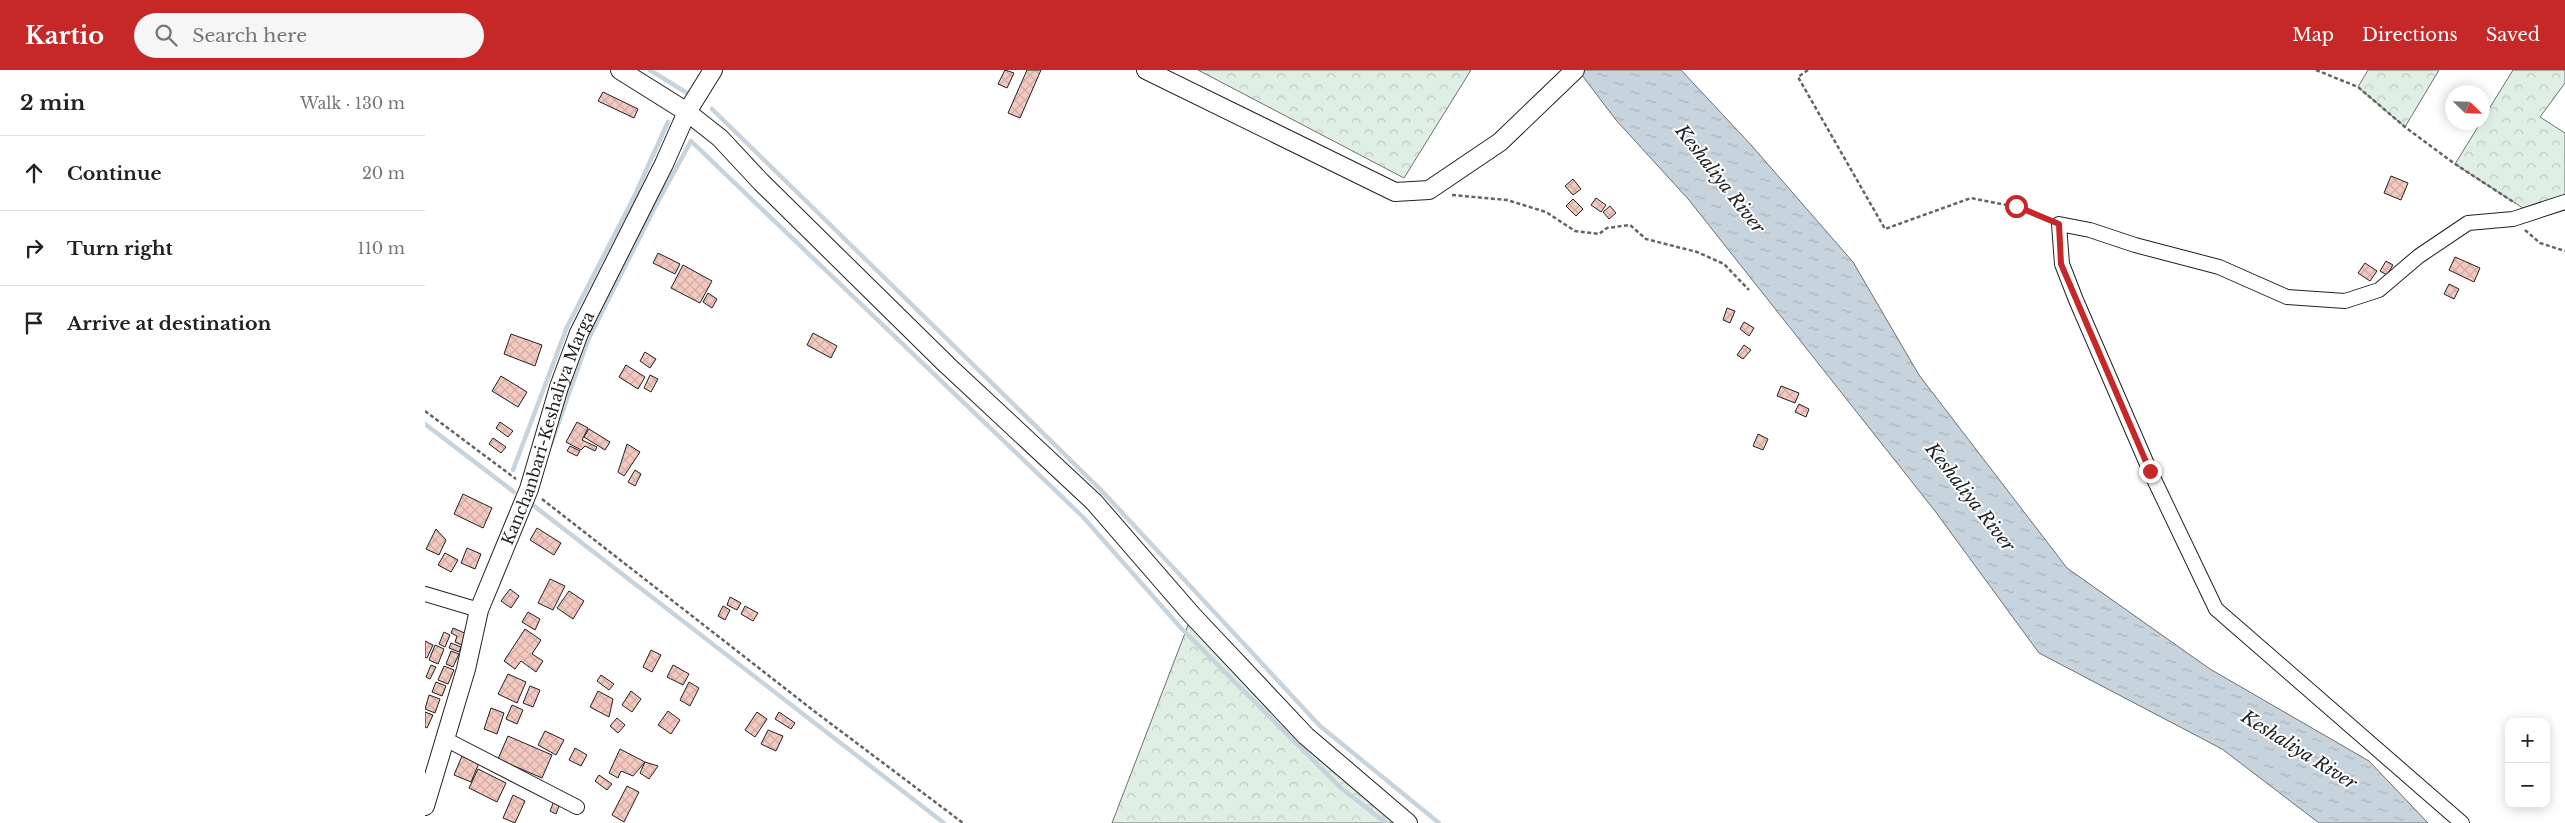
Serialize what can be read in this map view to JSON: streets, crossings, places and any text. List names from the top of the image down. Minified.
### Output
{"streets":{"street":["Kanchanbari-Keshaliya Marga"]},"water":["Keshaliya River"],"north":"bottom right","page":{"header":"Kartio","search":"Search here","nav":["Map","Directions","Saved"],"heading":["2 min","Walk · 130 m"],"list":[["Continue","20 m"],["Turn right","110 m"],"Arrive at destination"],"map_buttons":["+","−"]}}
